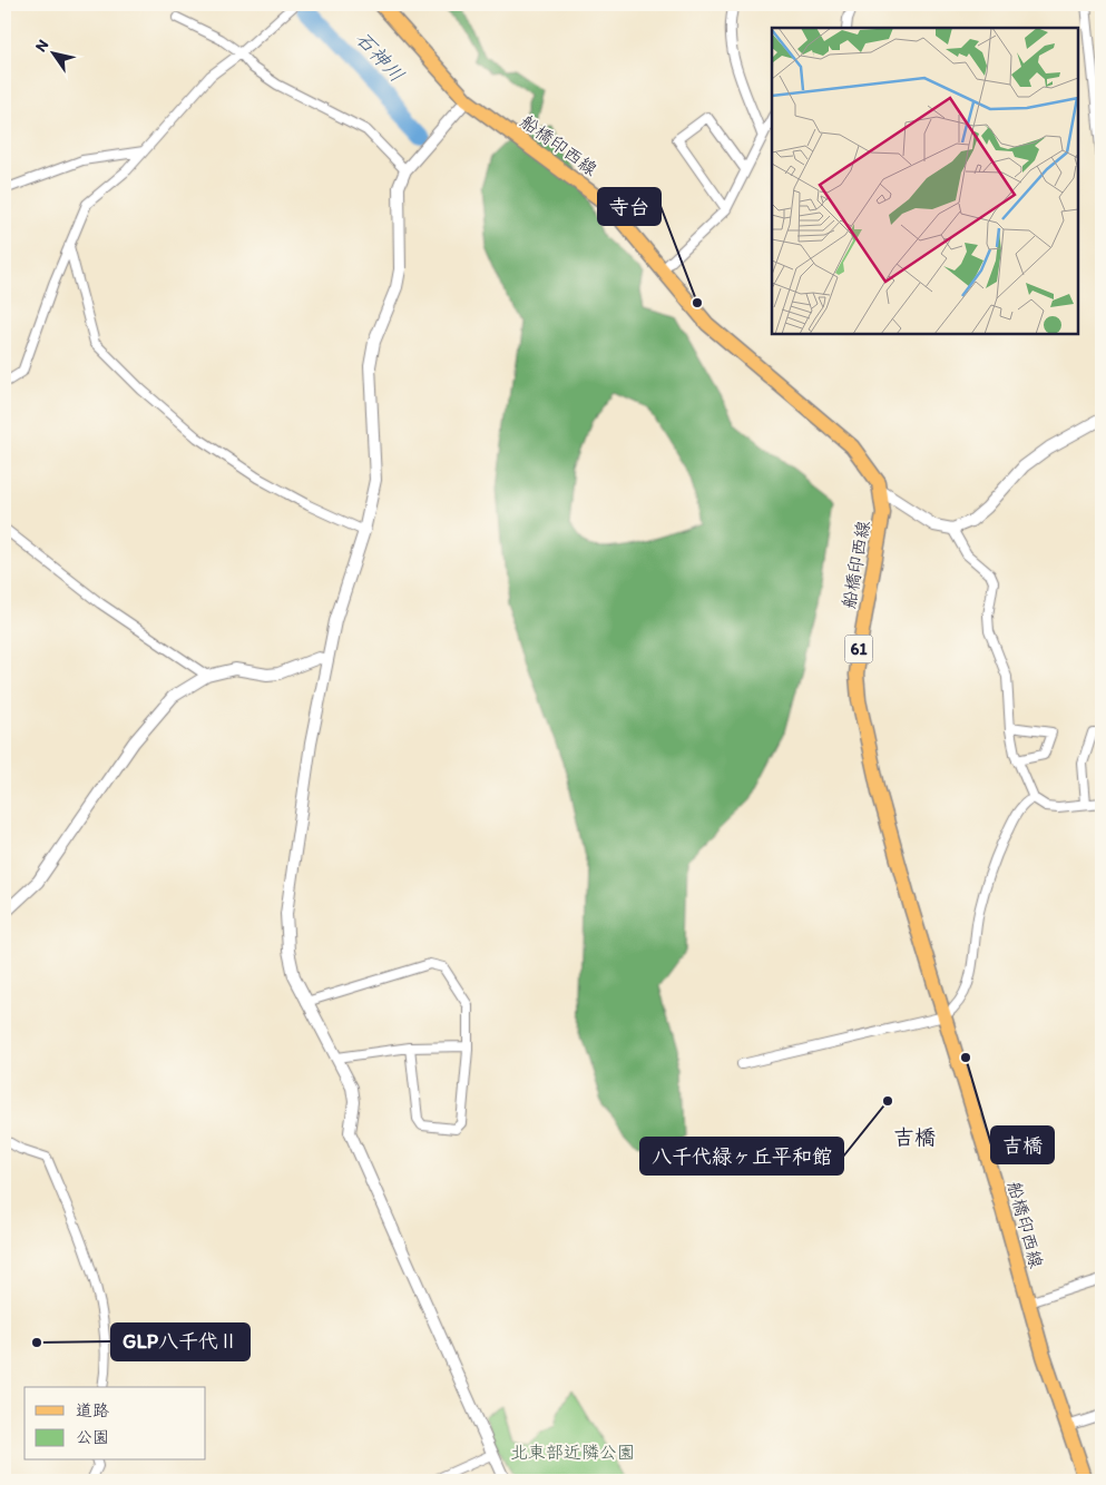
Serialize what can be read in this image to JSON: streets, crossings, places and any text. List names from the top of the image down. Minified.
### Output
{"streets":{"main road":["船橋印西線","61"]},"districts":["吉橋"],"water":["石神川"],"parks":["北東部近隣公園"],"places":["寺台","吉橋","八千代緑ヶ丘平和館","GLP八千代Ⅱ"],"legend":["道路","公園"],"north":"top left"}
